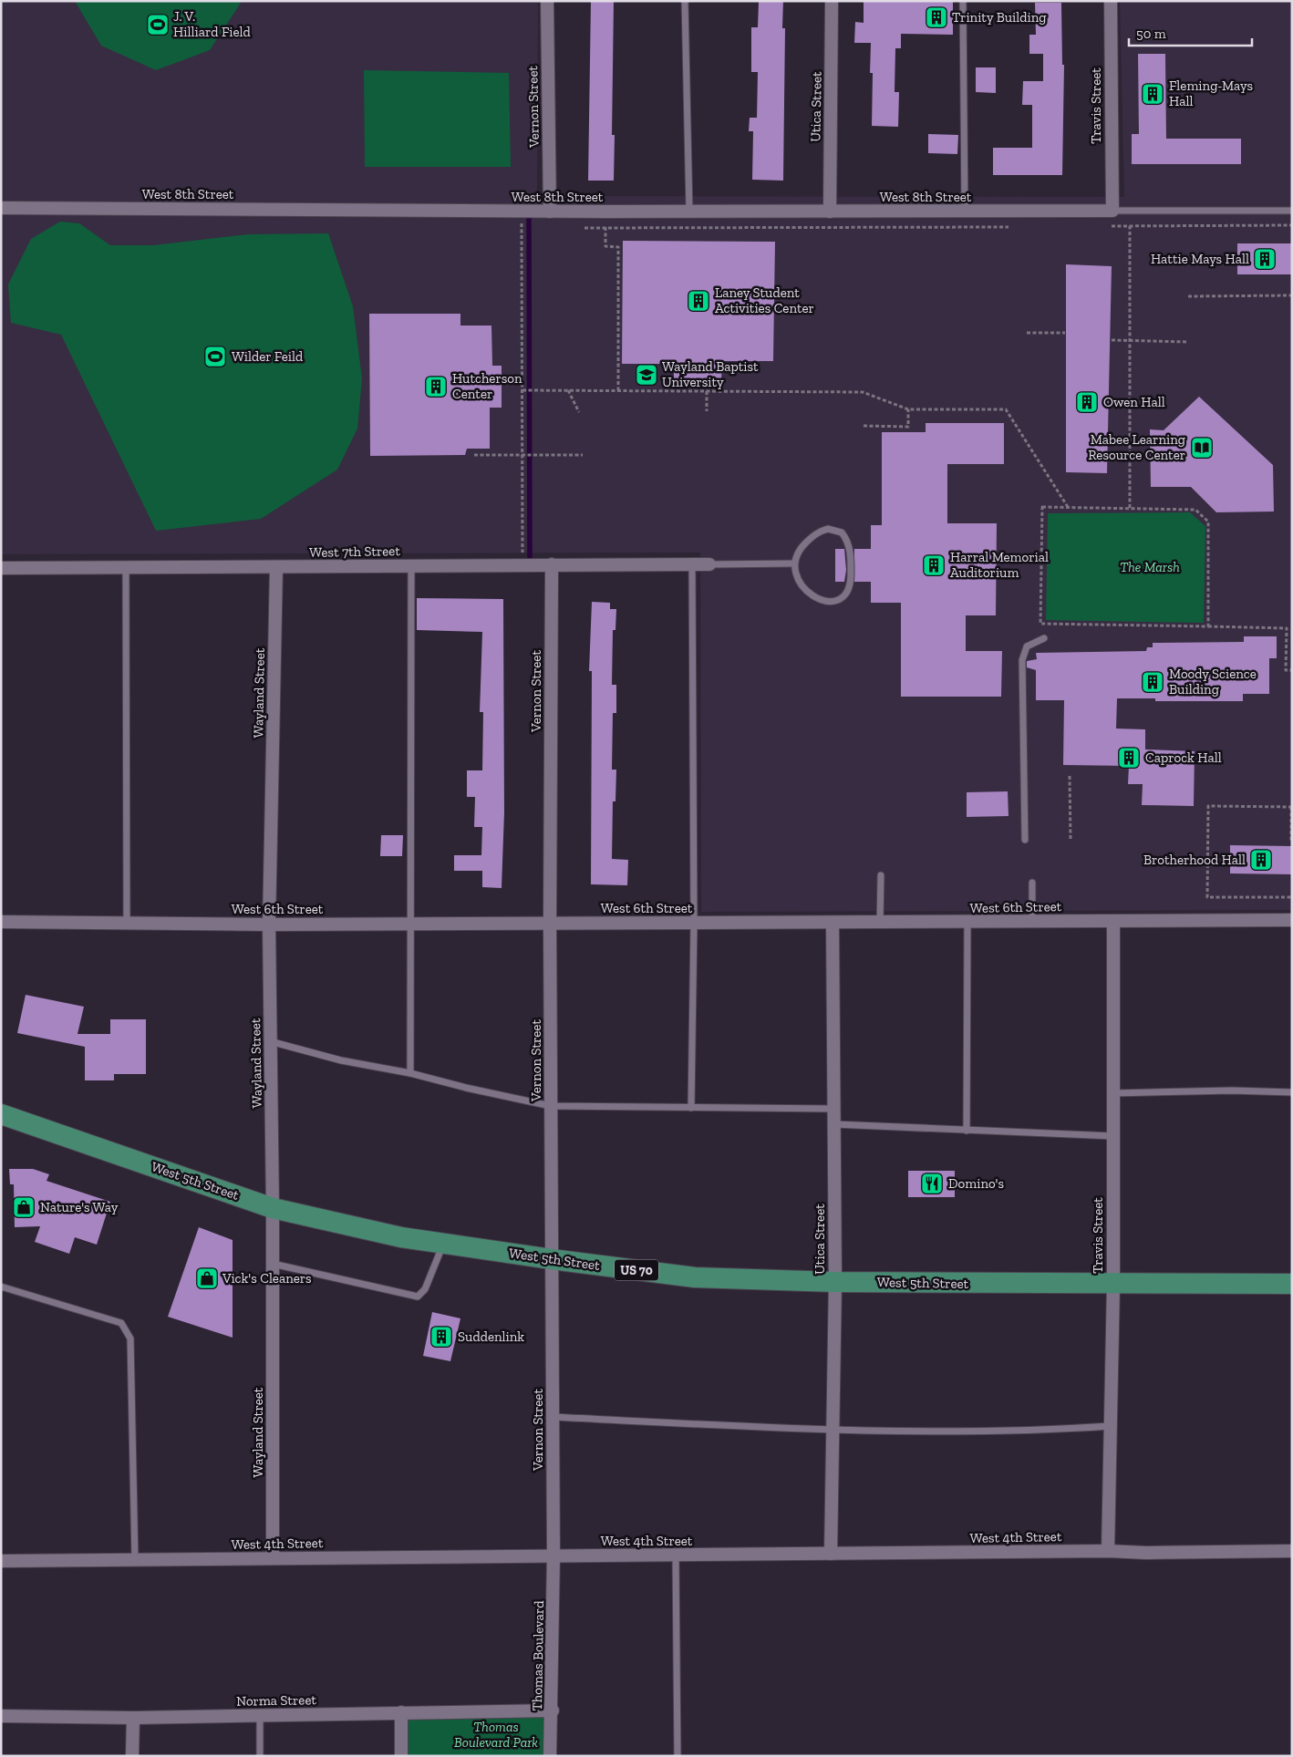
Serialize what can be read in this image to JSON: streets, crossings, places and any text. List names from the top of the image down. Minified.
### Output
{"streets":{"main road":["West 5th Street","US 70"],"street":["Travis Street","Vernon Street","Utica Street","West 8th Street","West 7th Street","Wayland Street","West 6th Street","West 4th Street","Thomas Boulevard","Norma Street"]},"crossings":[["Travis Street","West 8th Street"],["Travis Street","West 6th Street"],["Travis Street","West 5th Street"],["Travis Street","West 4th Street"],["Vernon Street","West 8th Street"],["Vernon Street","West 7th Street"],["Vernon Street","West 6th Street"],["Vernon Street","West 5th Street"],["Vernon Street","West 4th Street"],["Vernon Street","Thomas Boulevard"],["Utica Street","West 8th Street"],["Utica Street","West 6th Street"],["Utica Street","West 5th Street"],["Utica Street","West 4th Street"],["West 7th Street","Wayland Street"],["Wayland Street","West 6th Street"],["Wayland Street","West 5th Street"],["Wayland Street","West 4th Street"],["West 4th Street","Thomas Boulevard"],["Thomas Boulevard","Norma Street"]],"parks":["The Marsh","Thomas Boulevard Park"],"places":{"building":["Trinity Building","Fleming-Mays Hall","Hattie Mays Hall","Laney Student Activities Center","Hutcherson Center","Owen Hall","Harral Memorial Auditorium","Moody Science Building","Caprock Hall","Brotherhood Hall","Suddenlink"],"sports":["J. V. Hilliard Field","Wilder Feild"],"school or university":["Wayland Baptist University"],"library":["Mabee Learning Resource Center"],"restaurant":["Domino's"],"shop":["Nature's Way","Vick's Cleaners"]},"scale_bar":"50 m"}
